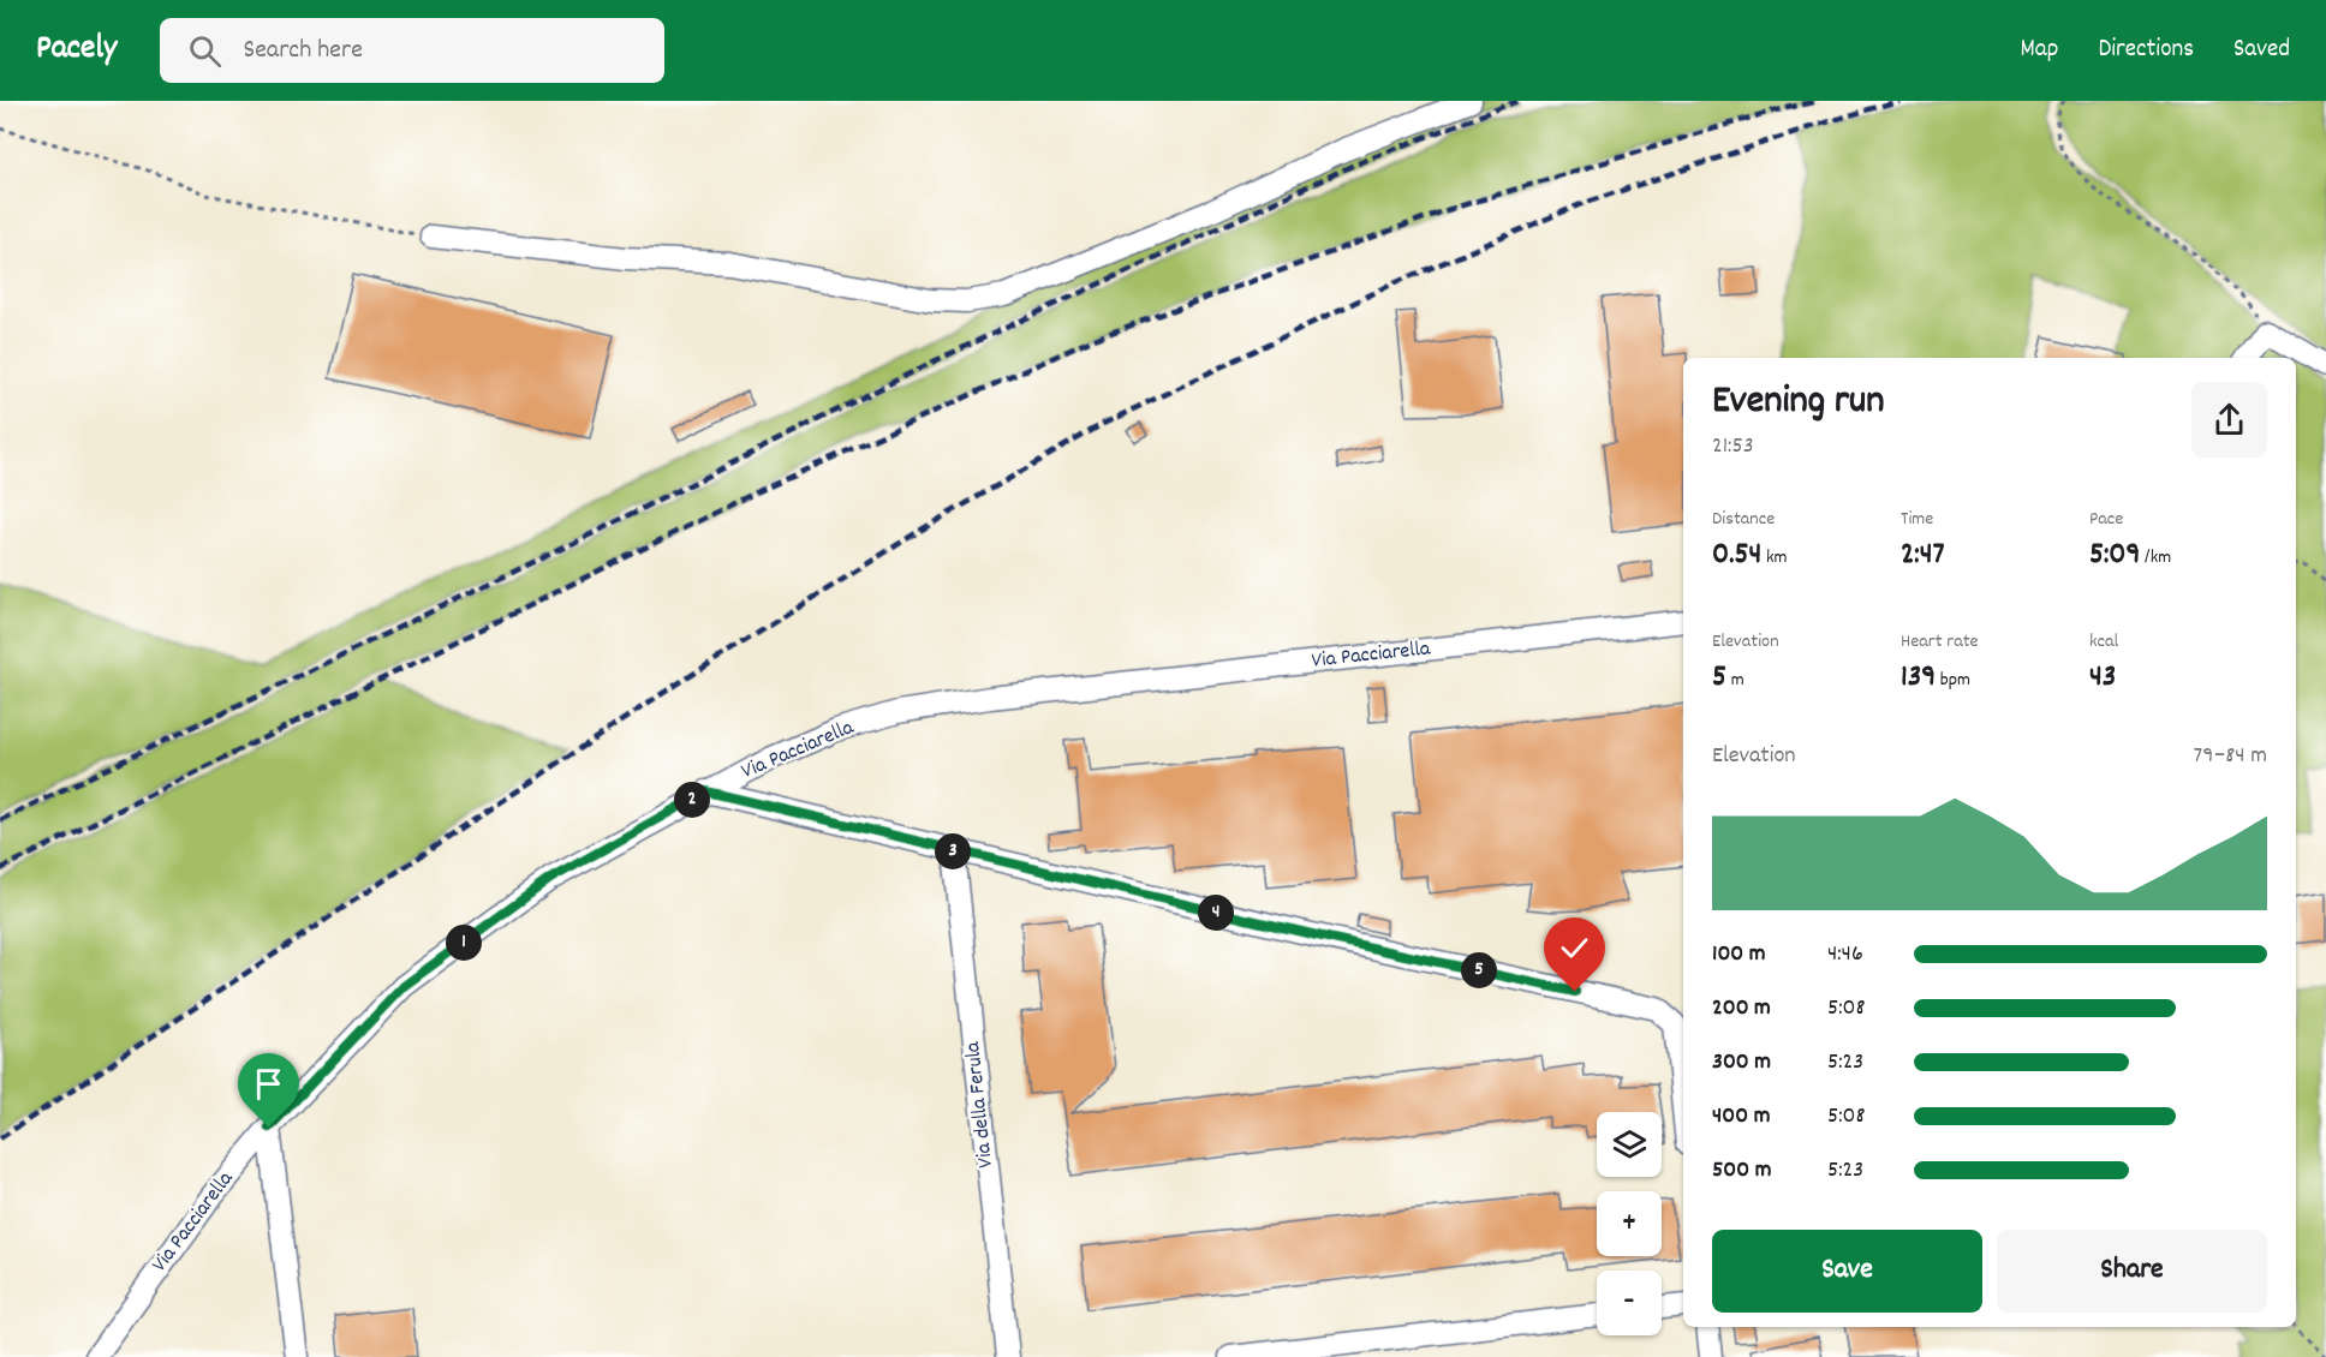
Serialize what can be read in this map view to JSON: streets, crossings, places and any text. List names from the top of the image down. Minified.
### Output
{"streets":{"street":["Via Pacciarella","Via della Ferula"]},"page":{"header":"Pacely","search":"Search here","nav":["Map","Directions","Saved"],"heading":["Evening run","21:53"],"stats":[["Distance","0.54 km"],["Time","2:47"],["Pace","5:09 /km"],["Elevation","5 m"],["Heart rate","139 bpm"],["kcal","43"]],"chart":["Elevation","79–84 m"],"pins":["2","3","4","1","5"],"list":[{"name":"100 m","note":"4:46"},{"name":"200 m","note":"5:08"},{"name":"300 m","note":"5:23"},{"name":"400 m","note":"5:08"},{"name":"500 m","note":"5:23"}],"map_buttons":["+","−"],"buttons":["Save","Share"]}}
